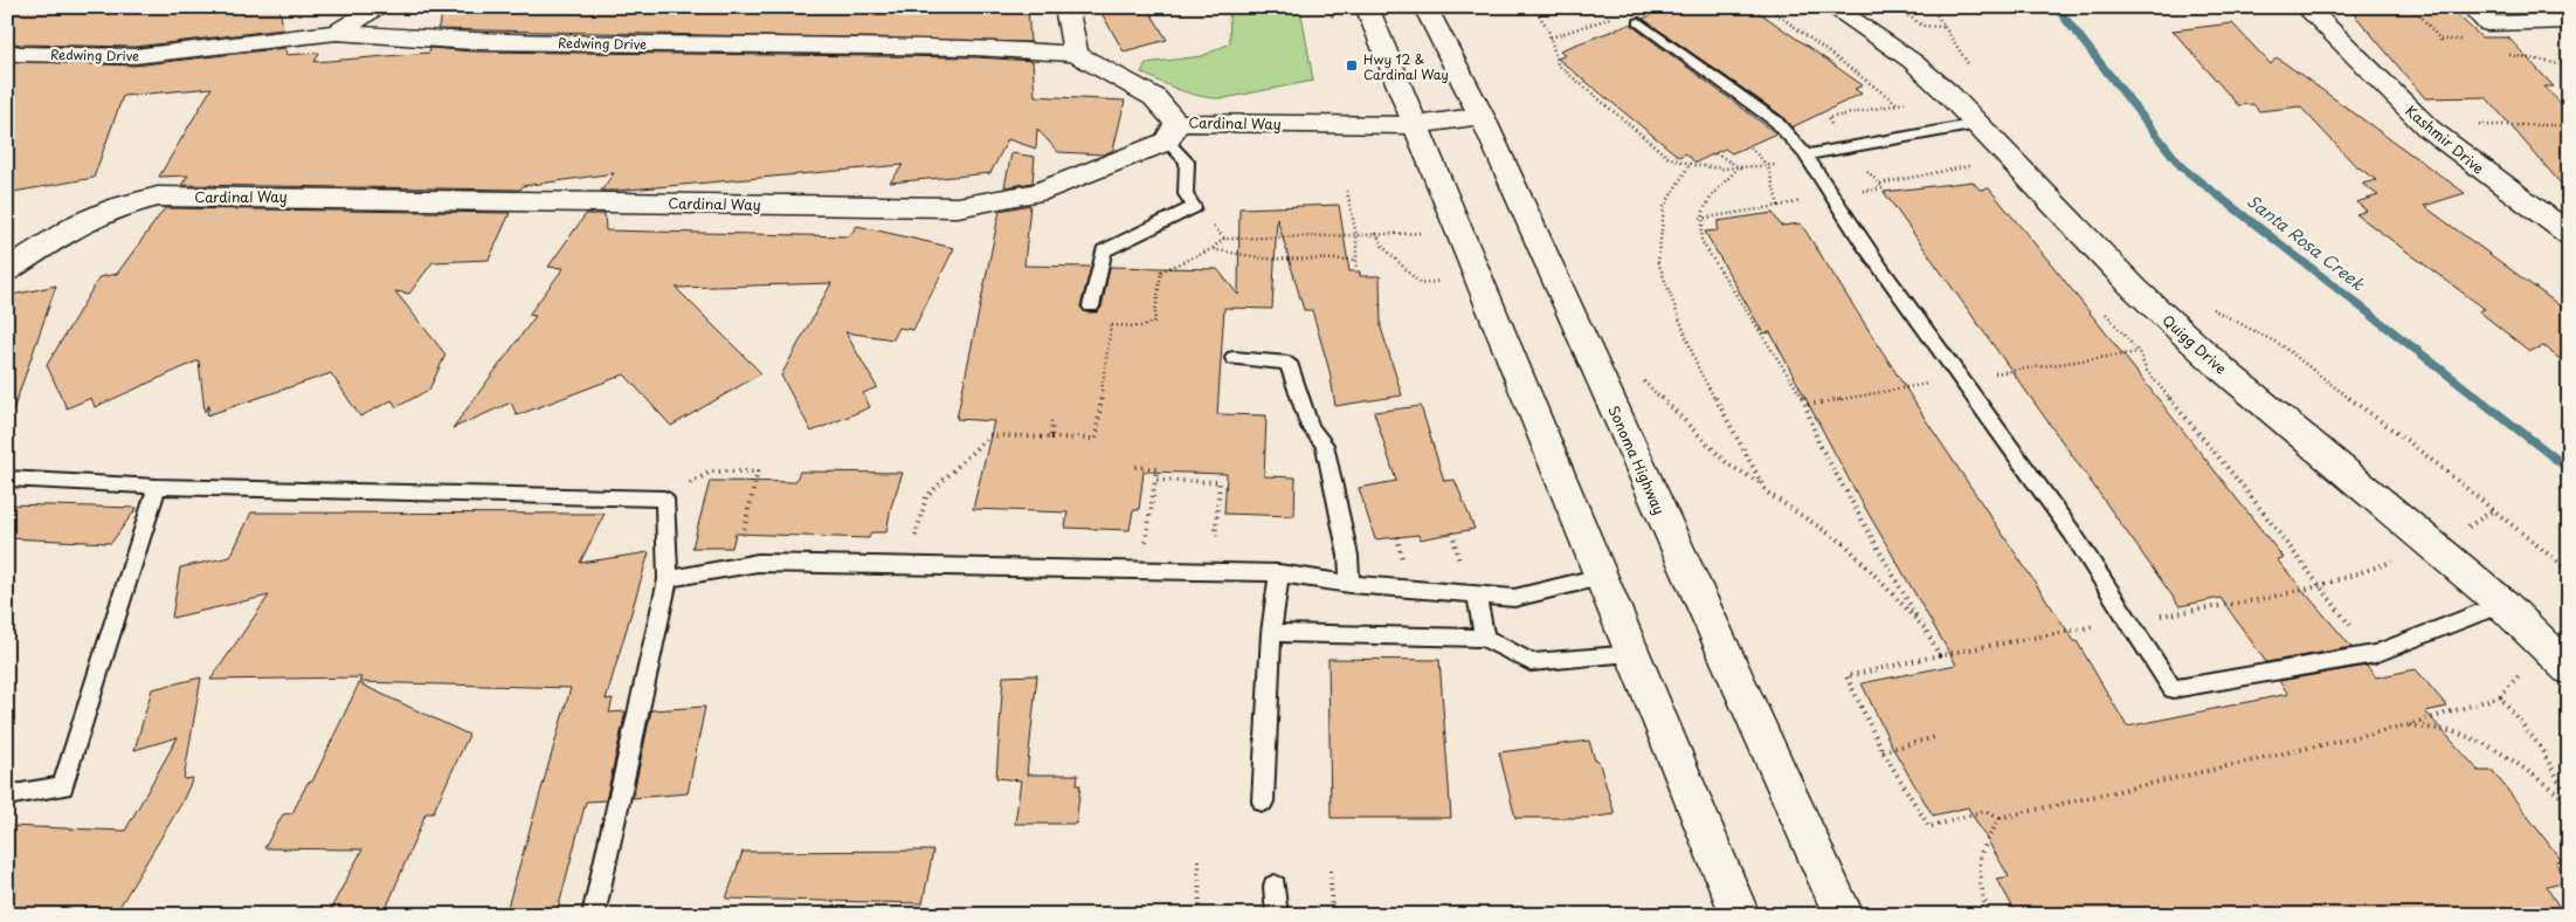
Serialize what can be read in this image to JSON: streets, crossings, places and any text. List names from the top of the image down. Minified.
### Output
{"streets":{"street":["Redwing Drive","Cardinal Way","Kashmir Drive","Quigg Drive","Sonoma Highway"]},"crossings":[["Redwing Drive","Cardinal Way"],["Cardinal Way","Sonoma Highway"]],"water":["Santa Rosa Creek"],"places":{"transit":["Hwy 12 & Cardinal Way"]}}
